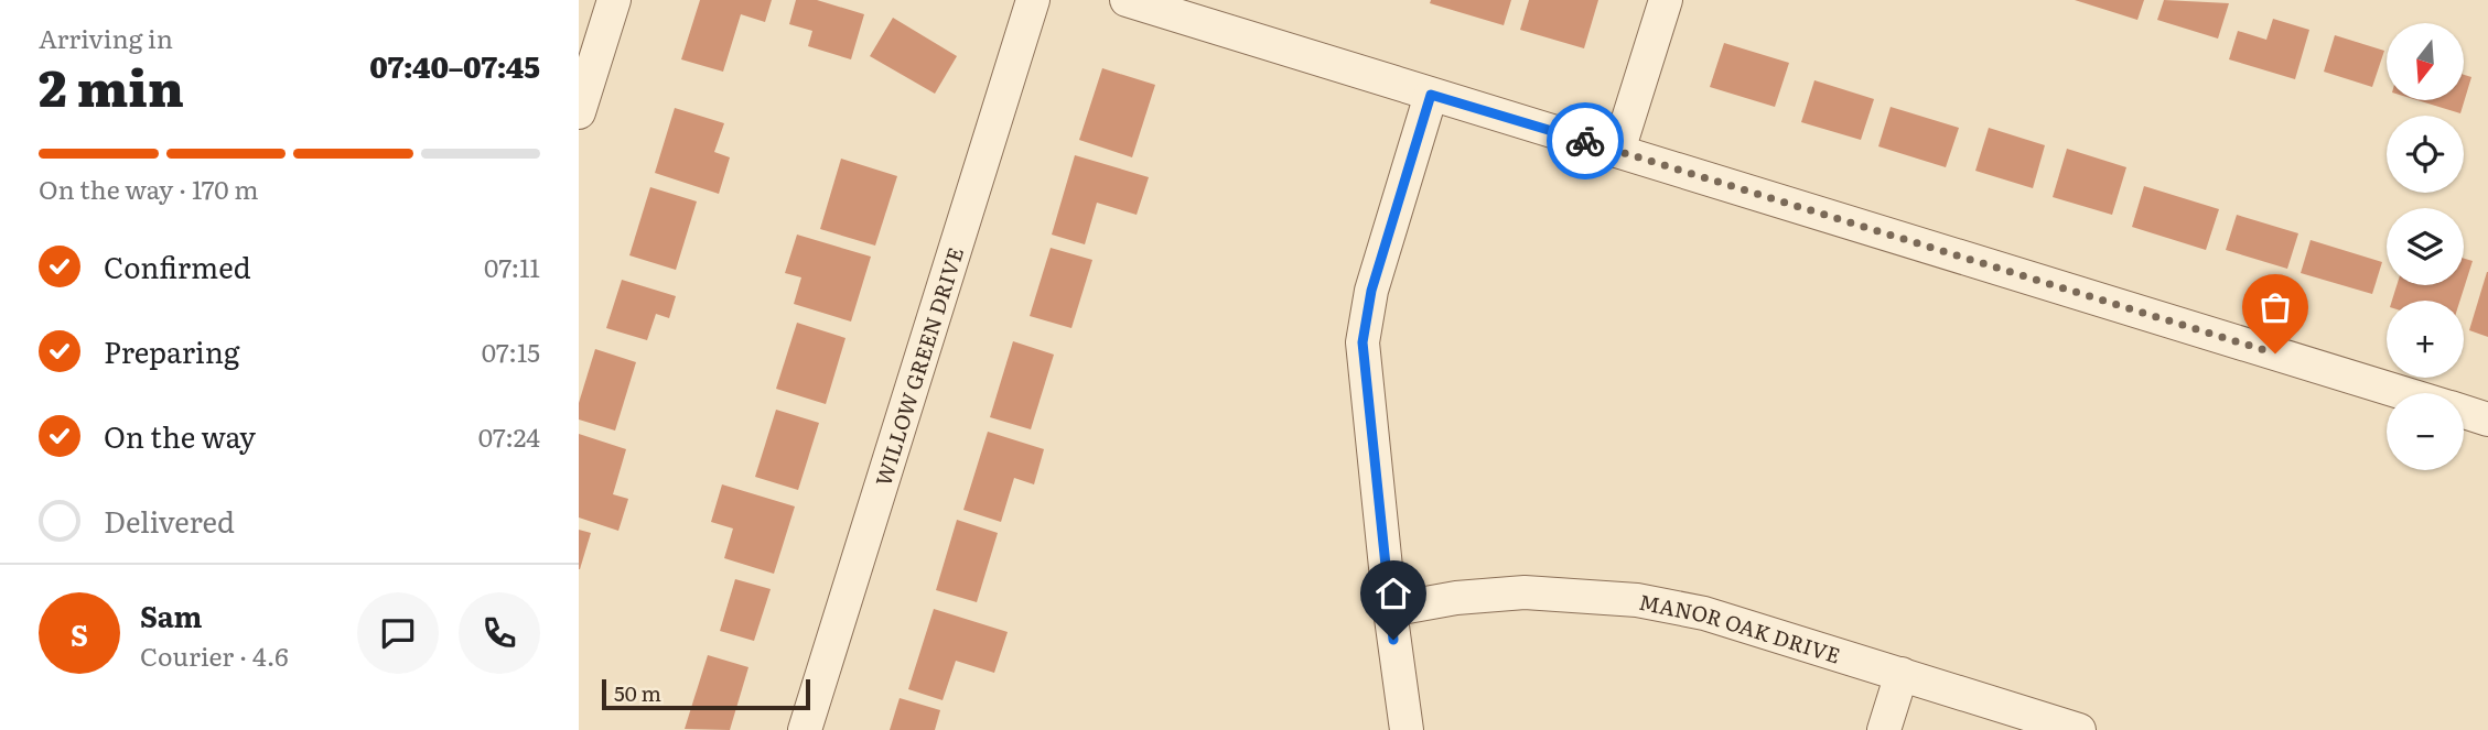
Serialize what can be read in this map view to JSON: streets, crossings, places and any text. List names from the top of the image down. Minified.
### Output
{"streets":{"street":["WILLOW GREEN DRIVE","MANOR OAK DRIVE"]},"scale_bar":"50 m","north":"bottom","page":{"heading":["2 min","Arriving in","07:40–07:45"],"panel":["Sam","Courier · 4.6"],"map_buttons":["+","−"],"bar":"On the way · 170 m","list":[["Confirmed","07:11"],["Preparing","07:15"],["On the way","07:24"],"Delivered"],"round":"S","scale":"50 m"}}
